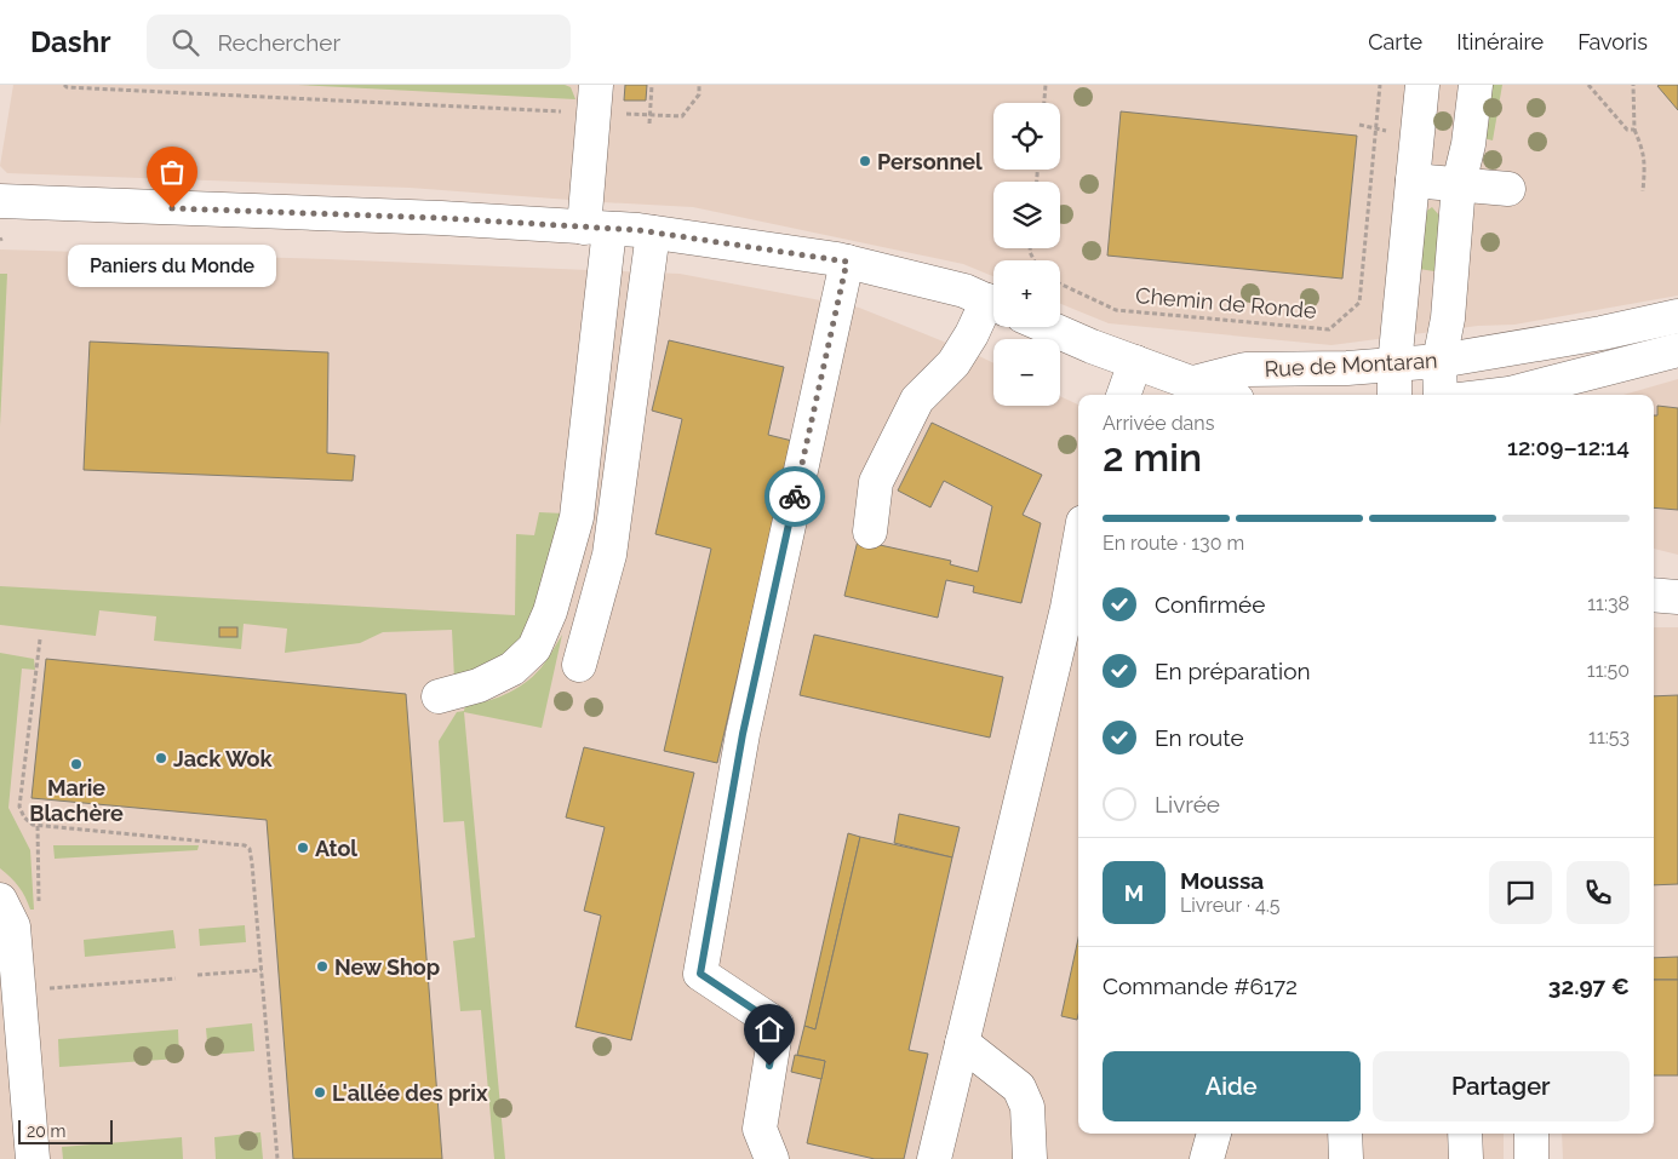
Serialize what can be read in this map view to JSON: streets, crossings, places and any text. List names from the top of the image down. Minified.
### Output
{"streets":{"street":["Rue de Montaran"],"path":["Chemin de Ronde"]},"places":["Personnel","Paniers du Monde","Jack Wok","Marie Blachère","Atol","New Shop","L'allée des prix"],"scale_bar":"20 m","page":{"header":"Dashr","search":"Rechercher","nav":["Carte","Itinéraire","Favoris"],"map_buttons":["+","−"],"bubble":"Paniers du Monde","heading":["2 min","Arrivée dans","12:09–12:14"],"panel":["Moussa","Livreur · 4.5","Commande #6172","32.97 €"],"bar":"En route · 130 m","list":[["Confirmée","11:38"],["En préparation","11:50"],["En route","11:53"],"Livrée"],"round":"M","buttons":["Aide","Partager"],"scale":"20 m"}}
